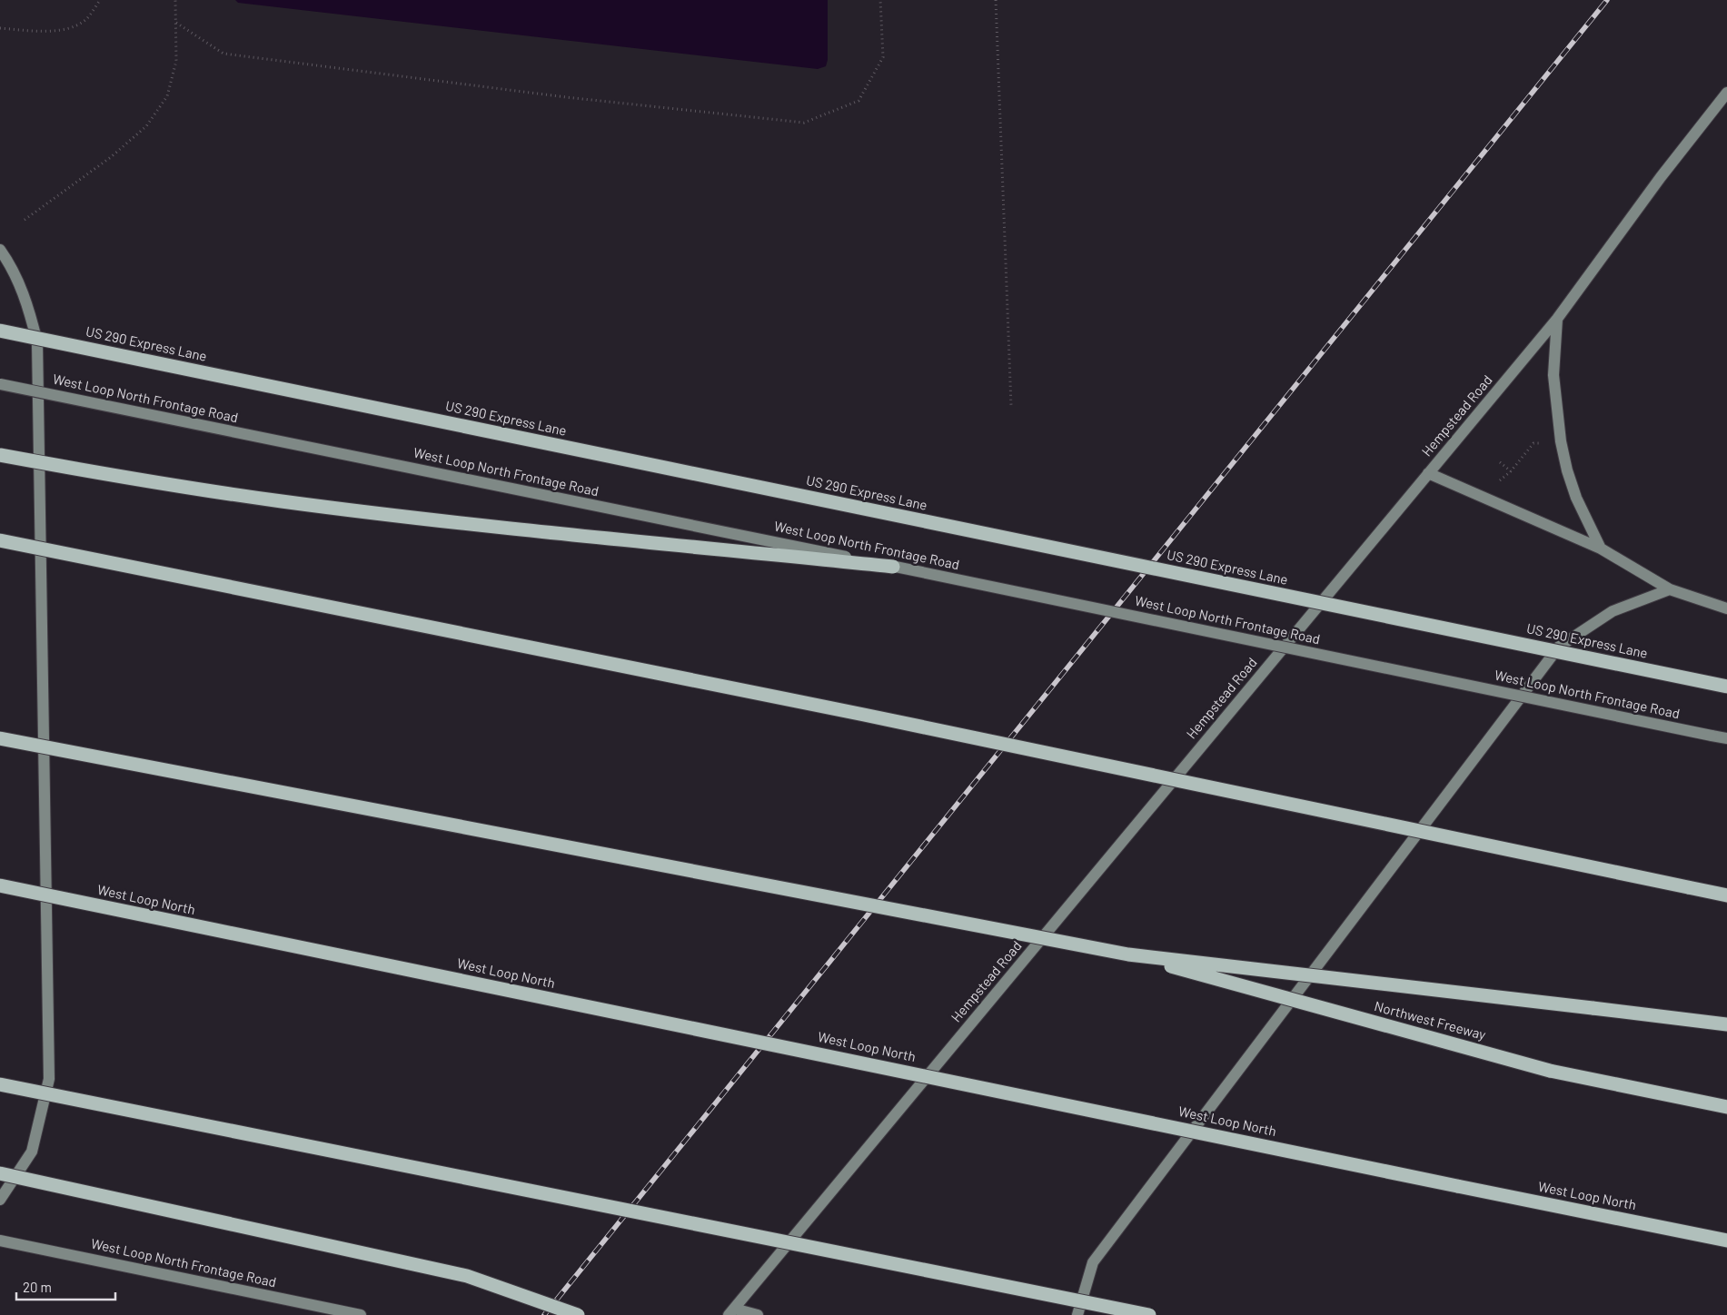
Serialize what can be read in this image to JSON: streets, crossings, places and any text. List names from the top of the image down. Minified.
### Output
{"streets":{"highway":["US 290 Express Lane","West Loop North","Northwest Freeway"],"main road":["West Loop North Frontage Road","Hempstead Road"]},"scale_bar":"20 m"}
